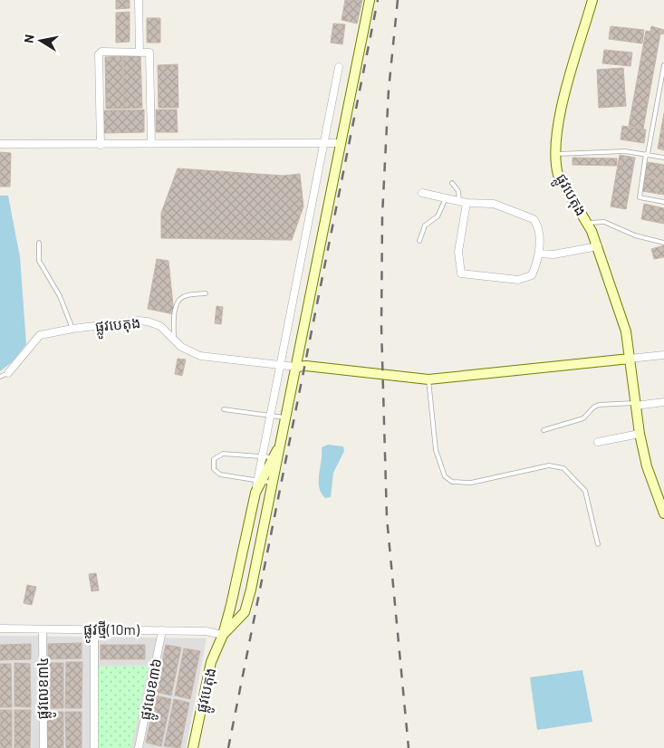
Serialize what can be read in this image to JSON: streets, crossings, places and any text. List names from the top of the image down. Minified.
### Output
{"streets":{"main road":["ផ្លូវបេតុង"],"street":["ផ្លូវថ្មី(10m)","ផ្លូវលេខ៣៤","ផ្លូវលេខ៣៦"]},"crossings":[["ផ្លូវបេតុង","ផ្លូវថ្មី(10m)"],["ផ្លូវថ្មី(10m)","ផ្លូវលេខ៣៤"],["ផ្លូវថ្មី(10m)","ផ្លូវលេខ៣៦"]],"north":"left"}
